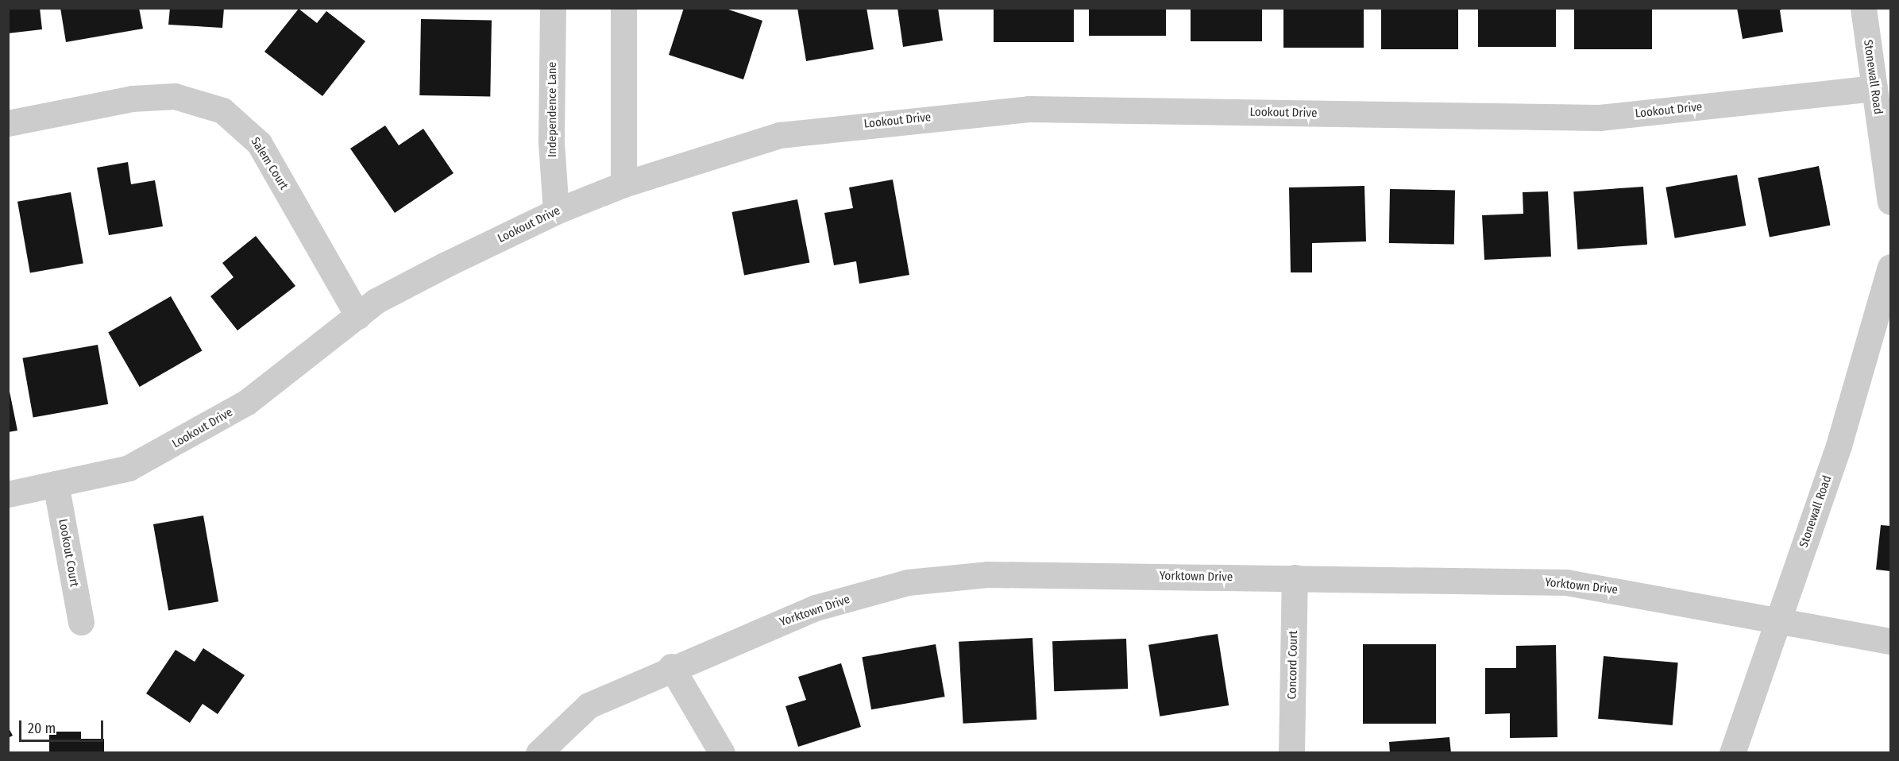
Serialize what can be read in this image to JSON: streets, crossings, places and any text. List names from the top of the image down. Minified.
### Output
{"streets":{"street":["Stonewall Road","Independence Lane","Lookout Drive","Salem Court","Lookout Court","Yorktown Drive","Concord Court"]},"crossings":[["Stonewall Road","Lookout Drive"],["Stonewall Road","Yorktown Drive"],["Independence Lane","Lookout Drive"],["Lookout Drive","Salem Court"],["Lookout Drive","Lookout Court"],["Yorktown Drive","Concord Court"]],"scale_bar":"20 m"}
